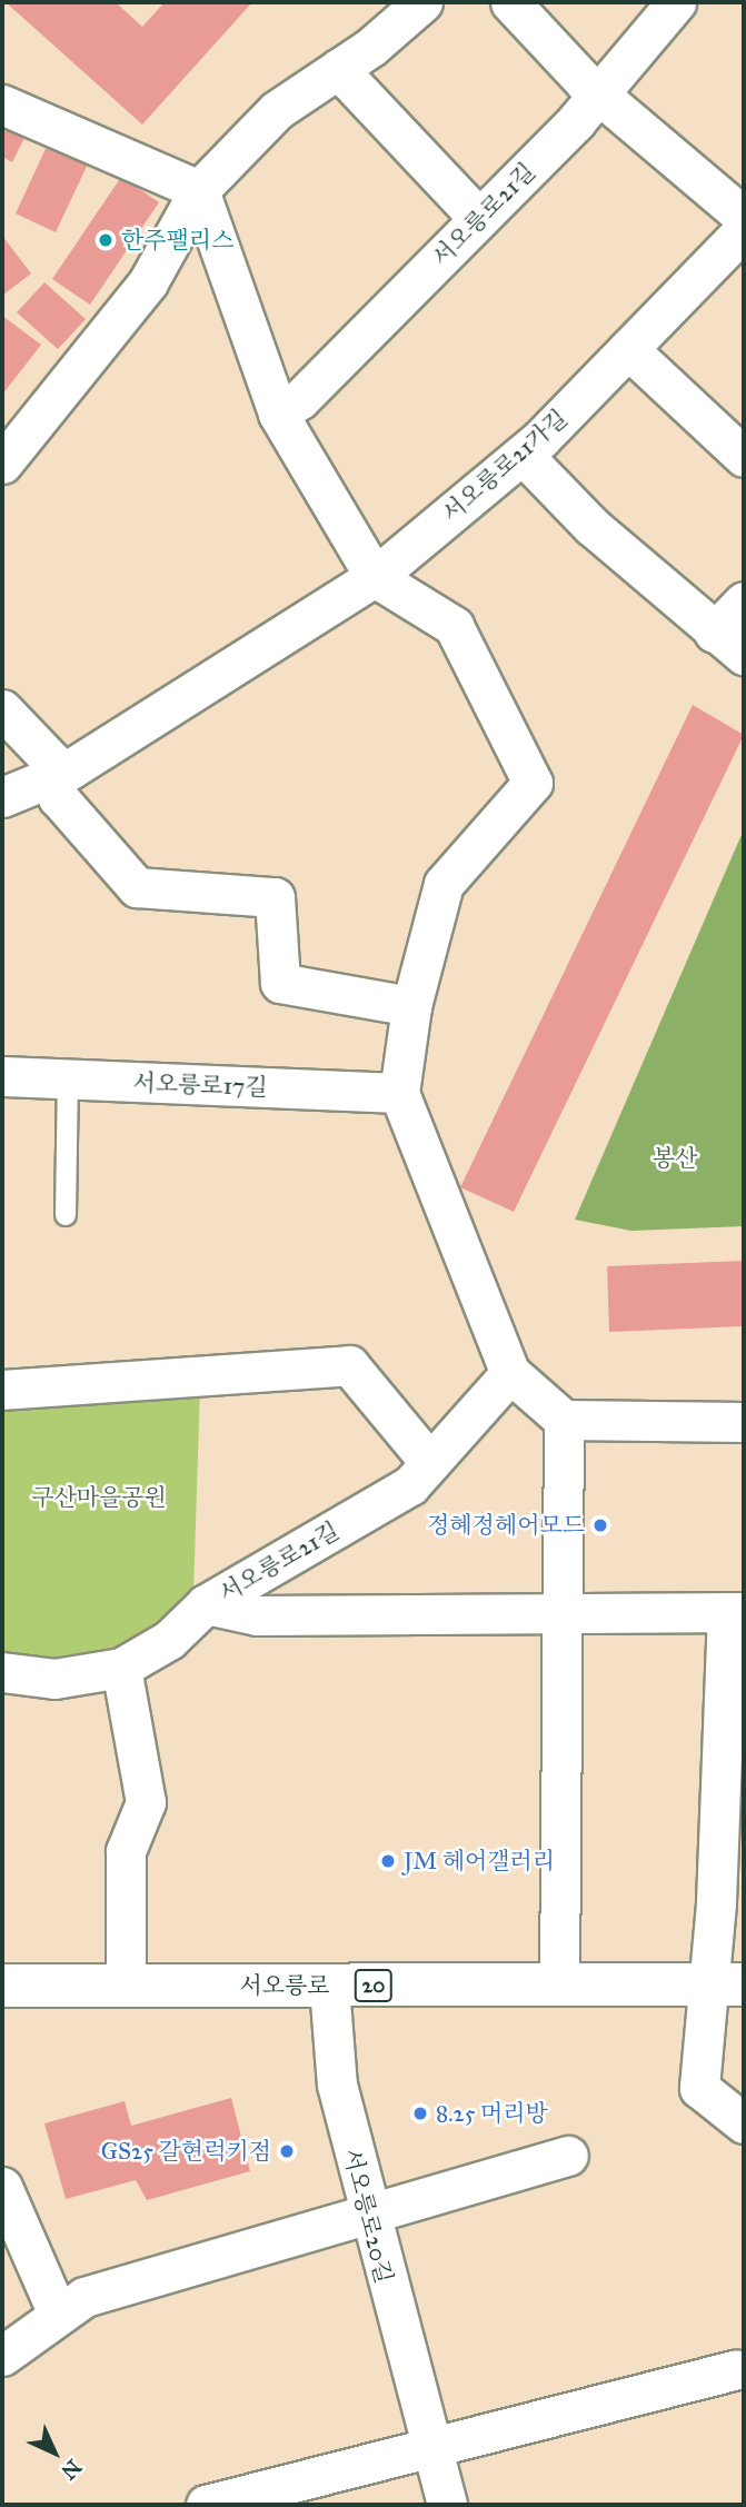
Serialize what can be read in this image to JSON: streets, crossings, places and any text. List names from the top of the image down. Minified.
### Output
{"streets":{"main road":["서오릉로","20"],"street":["서오릉로21길","서오릉로21가길","서오릉로17길","서오릉로20길"]},"crossings":[["서오릉로","서오릉로20길"]],"parks":["봉산","구산마을공원"],"places":["한주팰리스","정혜정헤어모드","JM 헤어갤러리","8.25 머리방","GS25 갈현럭키점"],"north":"bottom right"}
